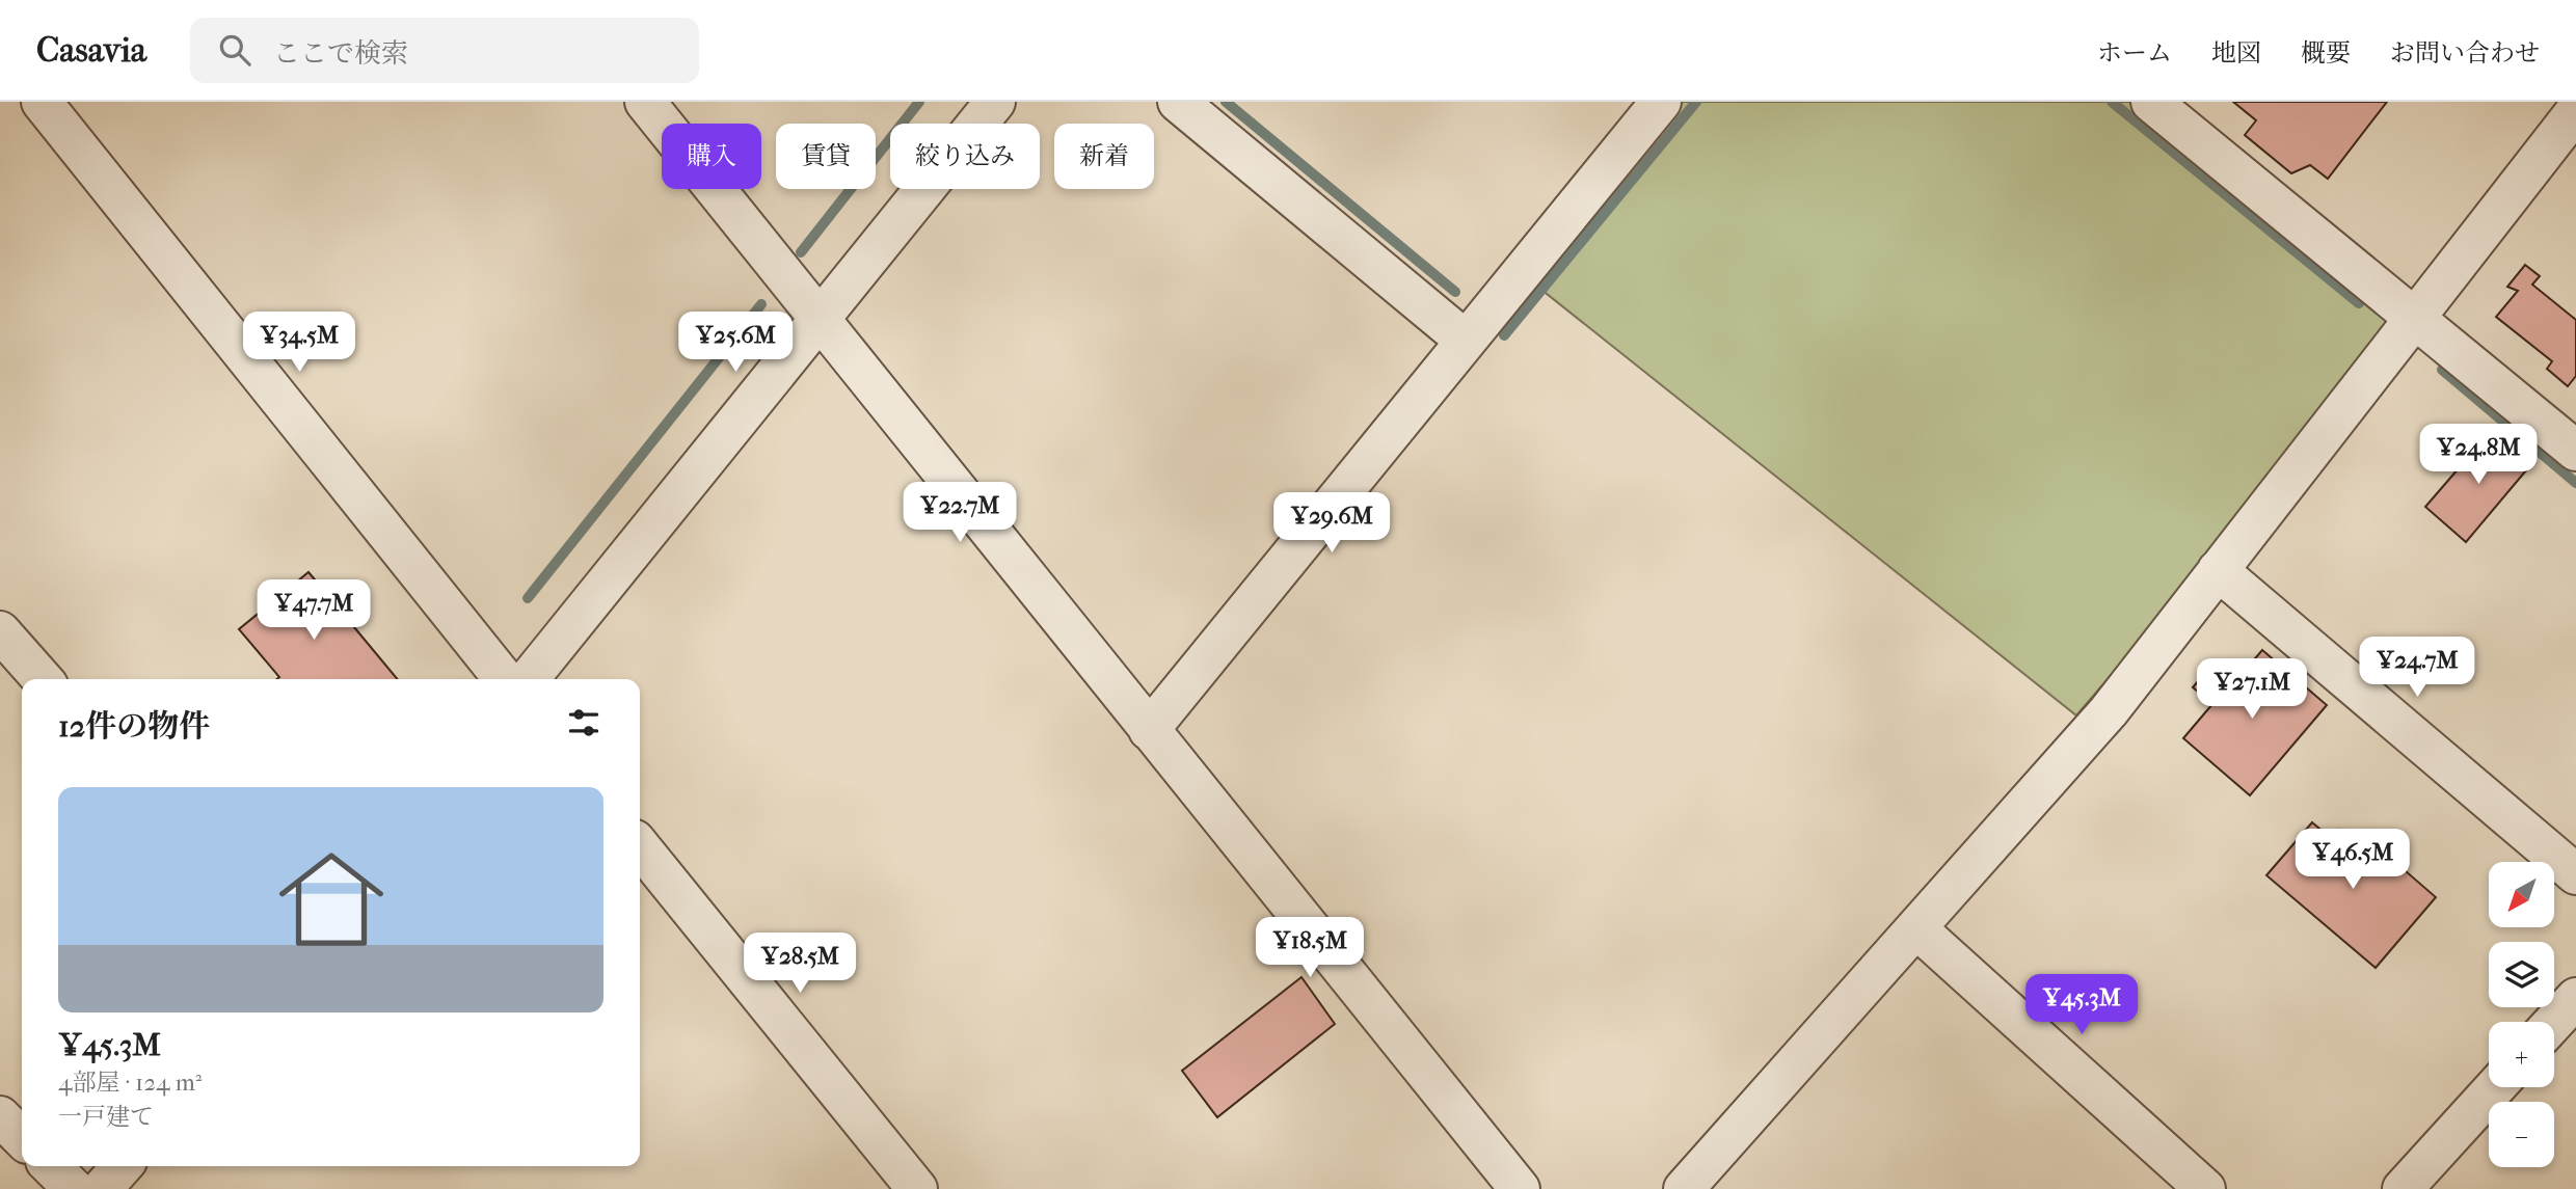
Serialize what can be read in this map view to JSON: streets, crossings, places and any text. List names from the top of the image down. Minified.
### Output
{"north":"bottom left","page":{"header":"Casavia","search":"ここで検索","nav":["ホーム","地図","概要","お問い合わせ"],"chip":["購入","賃貸","絞り込み","新着"],"price":["¥34.5M","¥25.6M","¥24.8M","¥22.7M","¥29.6M","¥47.7M","¥24.7M","¥27.1M","¥46.5M","¥18.5M","¥28.5M","¥45.3M"],"heading":"12件の物件","list":[{"name":"¥45.3M","note":"4部屋 · 124 m² · 一戸建て"}],"map_buttons":["+","−"]}}
